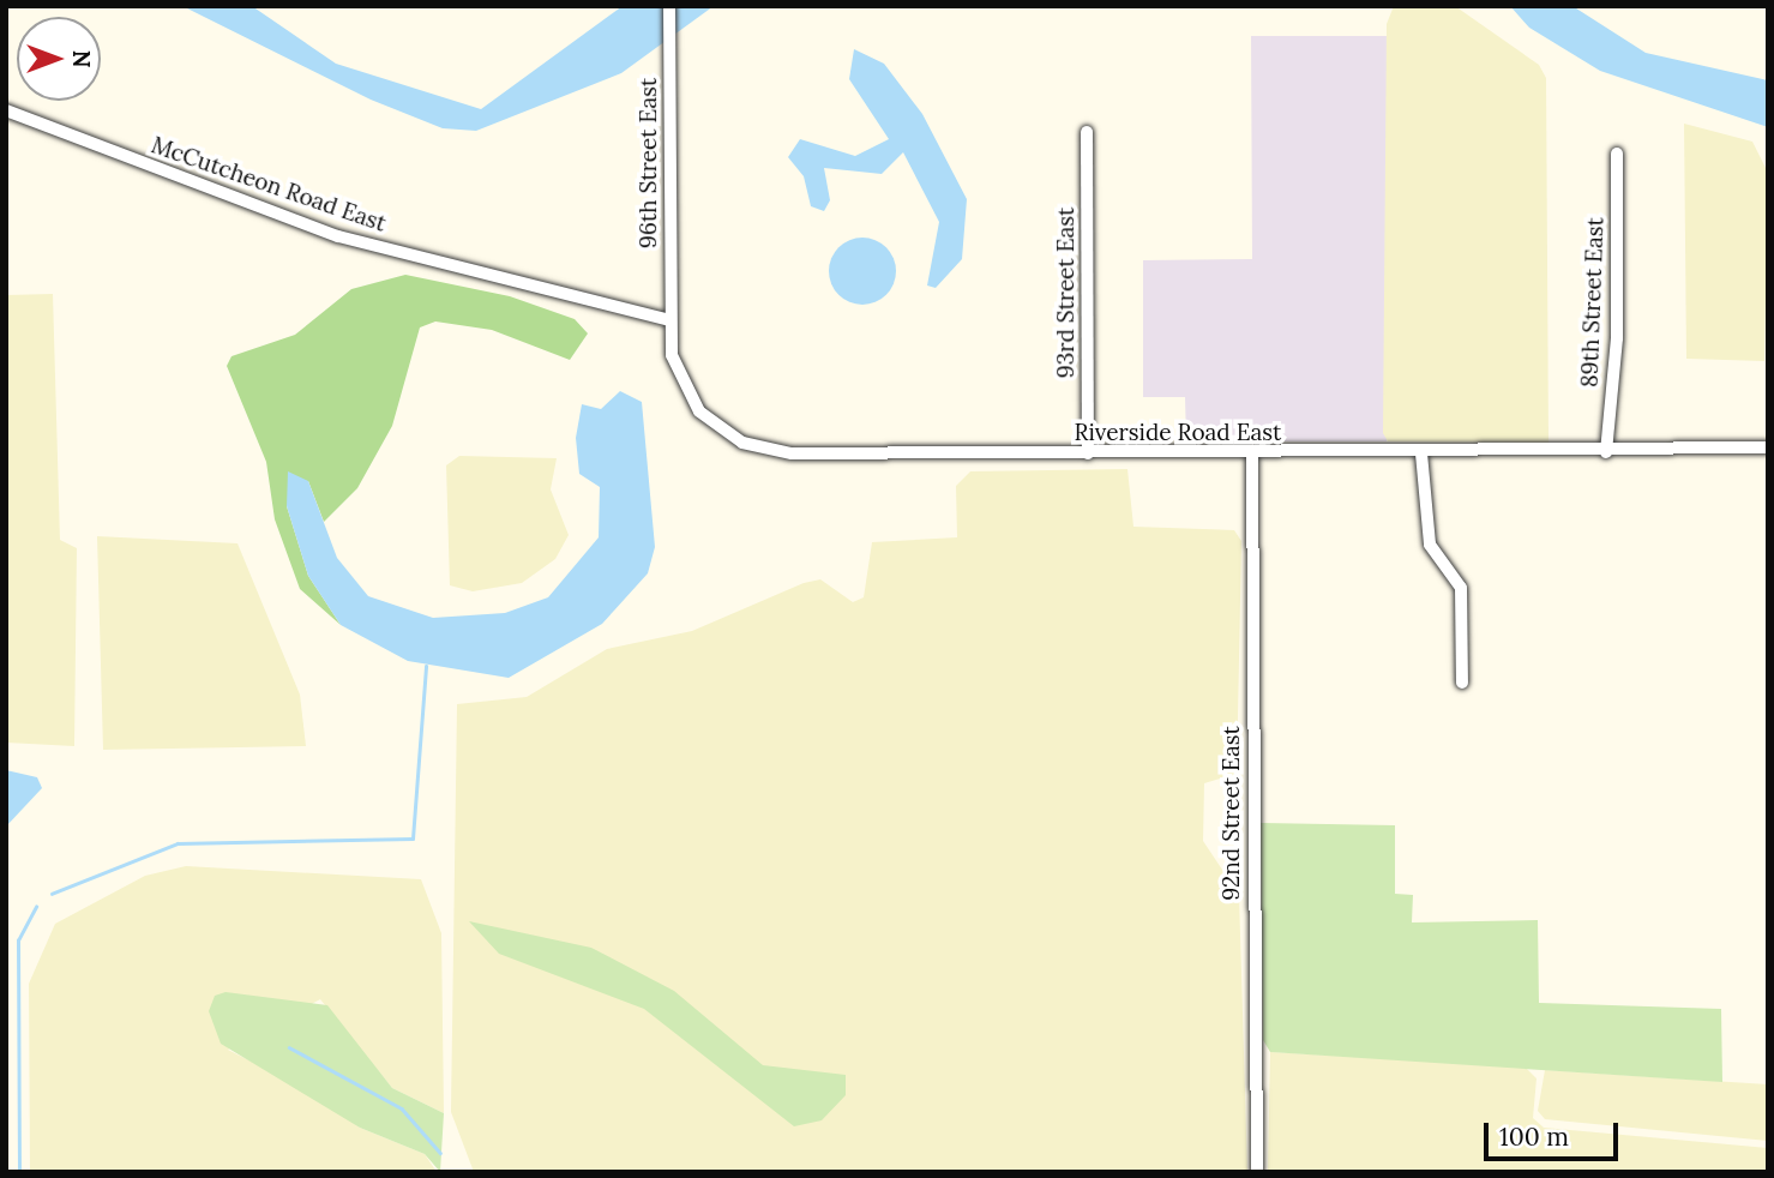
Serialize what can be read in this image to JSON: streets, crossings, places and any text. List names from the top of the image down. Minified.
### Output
{"streets":{"street":["96th Street East","McCutcheon Road East","93rd Street East","89th Street East","Riverside Road East","92nd Street East"]},"crossings":[["96th Street East","McCutcheon Road East"],["96th Street East","Riverside Road East"],["McCutcheon Road East","Riverside Road East"],["93rd Street East","Riverside Road East"],["89th Street East","Riverside Road East"],["Riverside Road East","92nd Street East"]],"scale_bar":"100 m","north":"right"}
